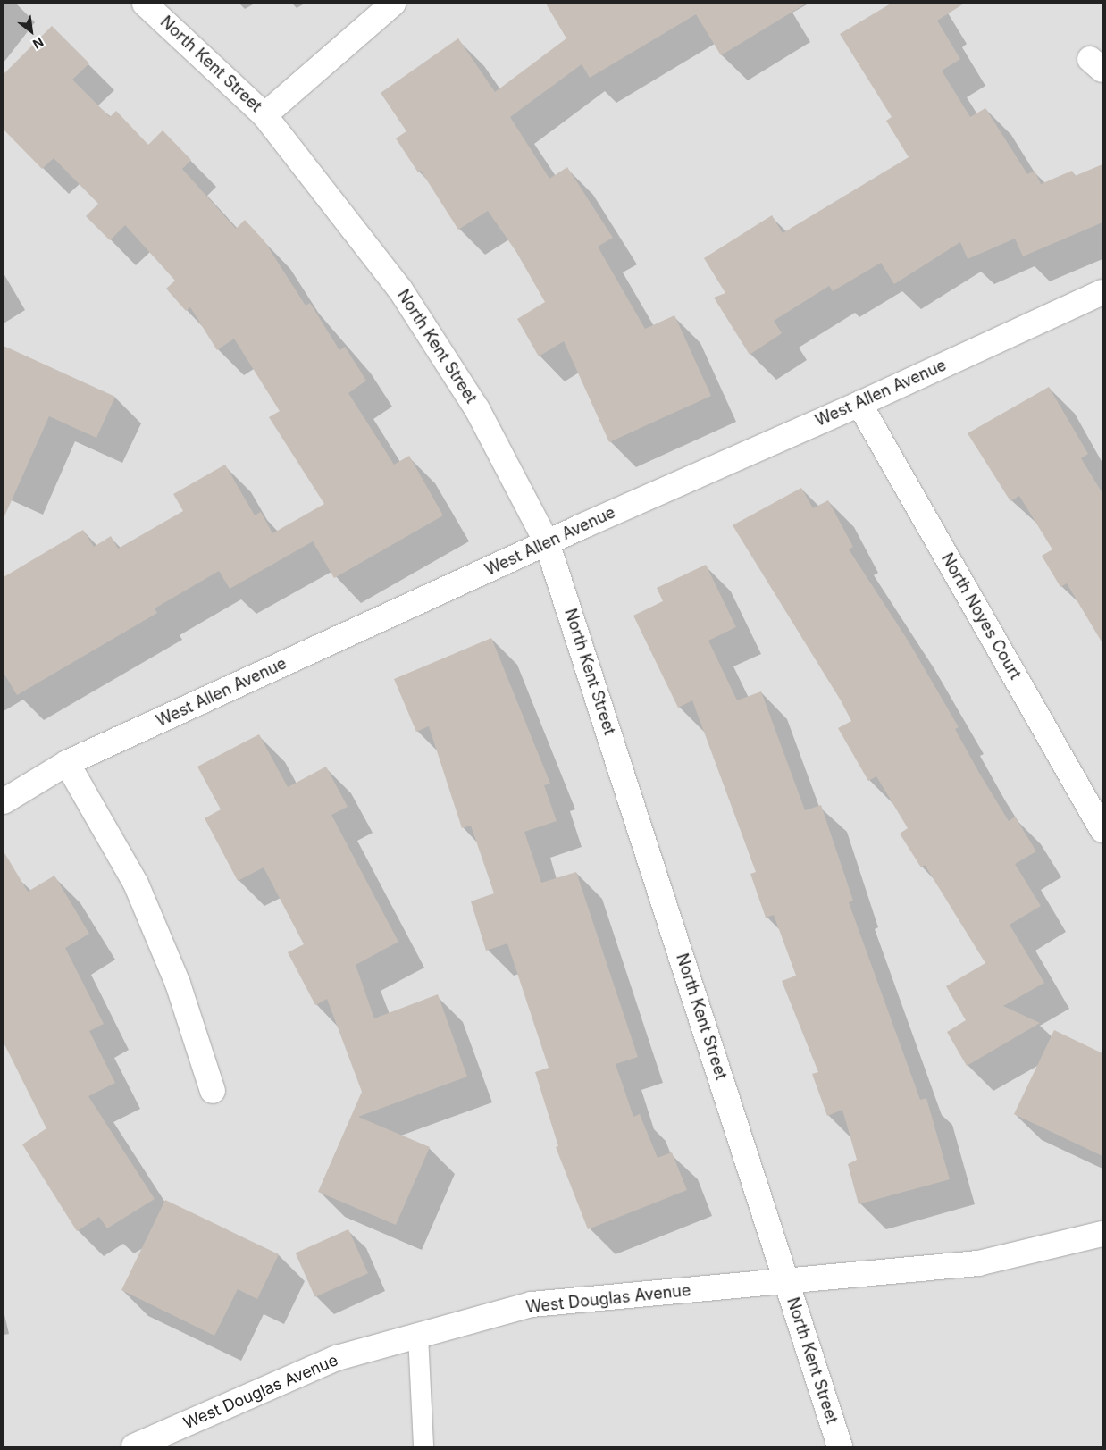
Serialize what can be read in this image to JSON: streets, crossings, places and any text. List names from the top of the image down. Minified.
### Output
{"streets":{"street":["North Kent Street","West Allen Avenue","North Noyes Court","West Douglas Avenue"]},"crossings":[["North Kent Street","West Allen Avenue"],["North Kent Street","West Douglas Avenue"],["West Allen Avenue","North Noyes Court"]],"north":"bottom right"}
